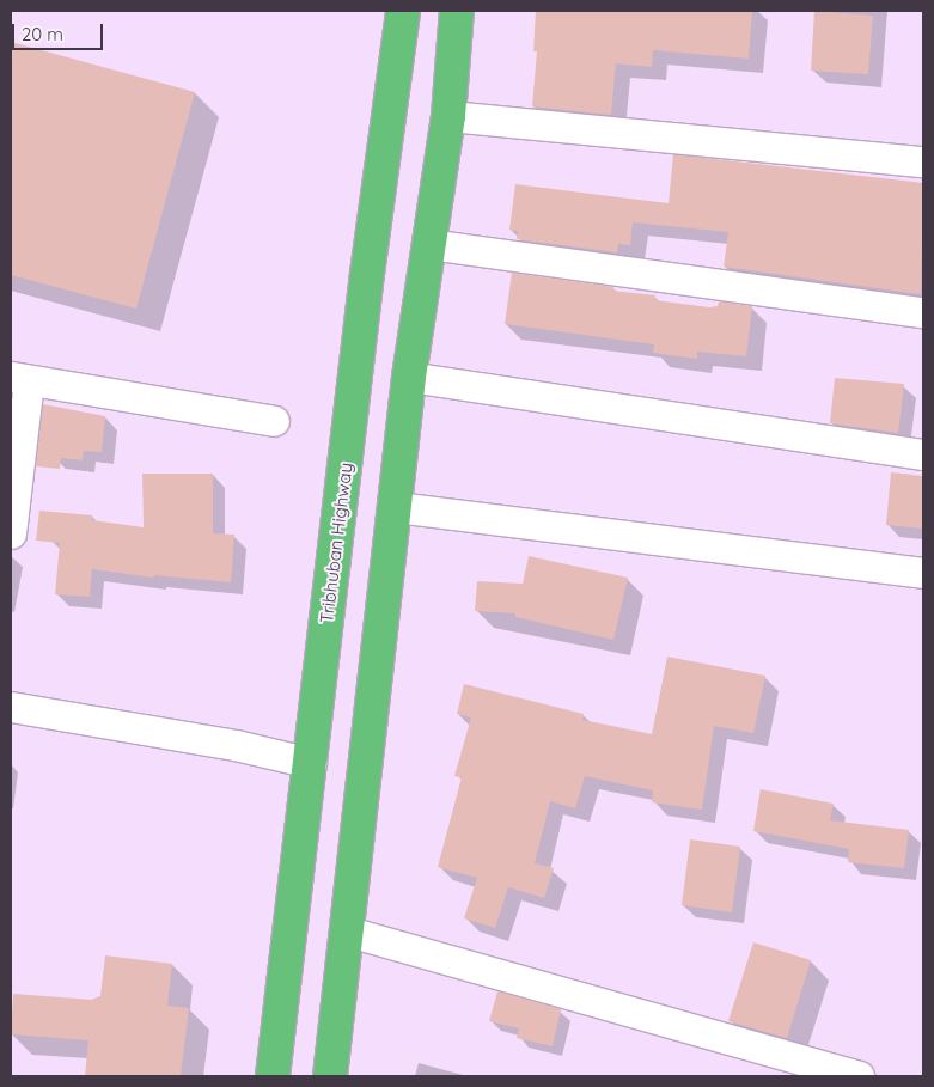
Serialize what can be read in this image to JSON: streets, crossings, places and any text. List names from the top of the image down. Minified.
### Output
{"streets":{"highway":["Tribhuban Highway"]},"scale_bar":"20 m"}
